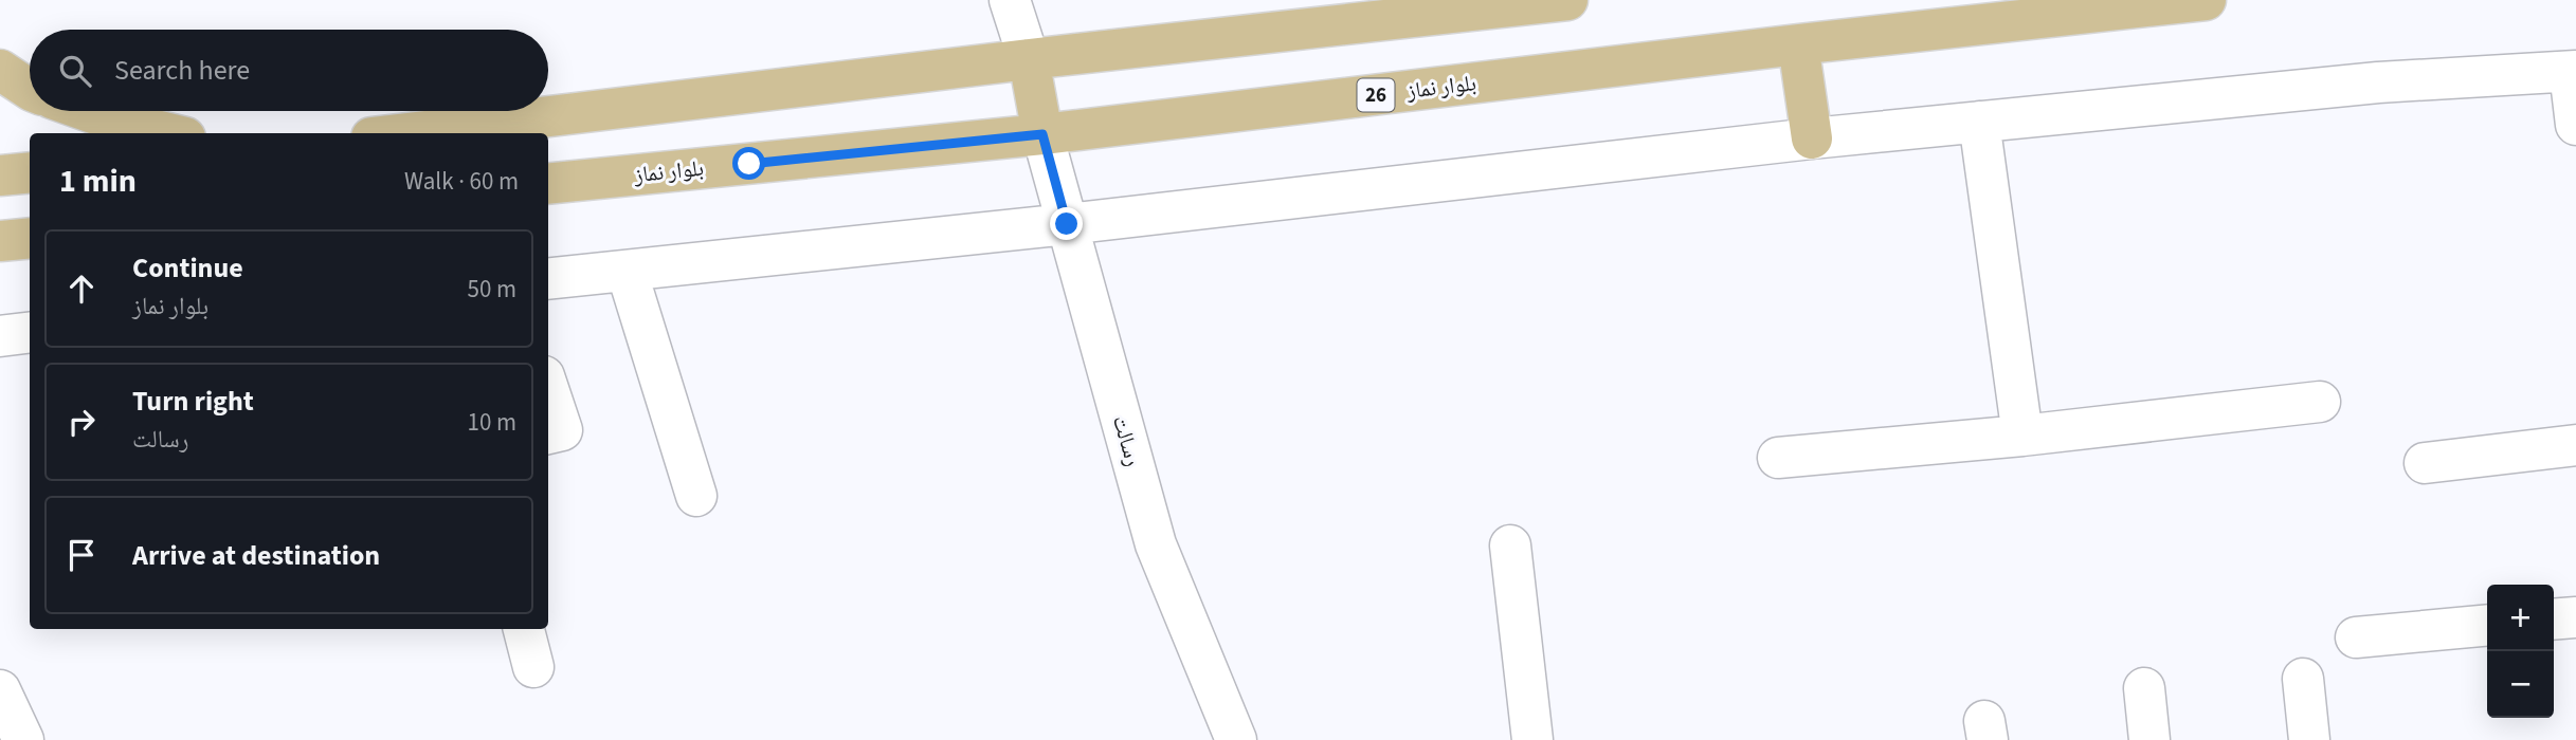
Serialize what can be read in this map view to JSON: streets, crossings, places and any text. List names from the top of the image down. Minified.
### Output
{"streets":{"main road":["بلوار نماز","26"],"street":["رسالت"]},"crossings":[["بلوار نماز","رسالت"]],"page":{"search":"Search here","heading":["1 min","Walk · 60 m"],"list":[["Continue","بلوار نماز","50 m"],["Turn right","رسالت","10 m"],"Arrive at destination"],"map_buttons":["+","−"]}}
